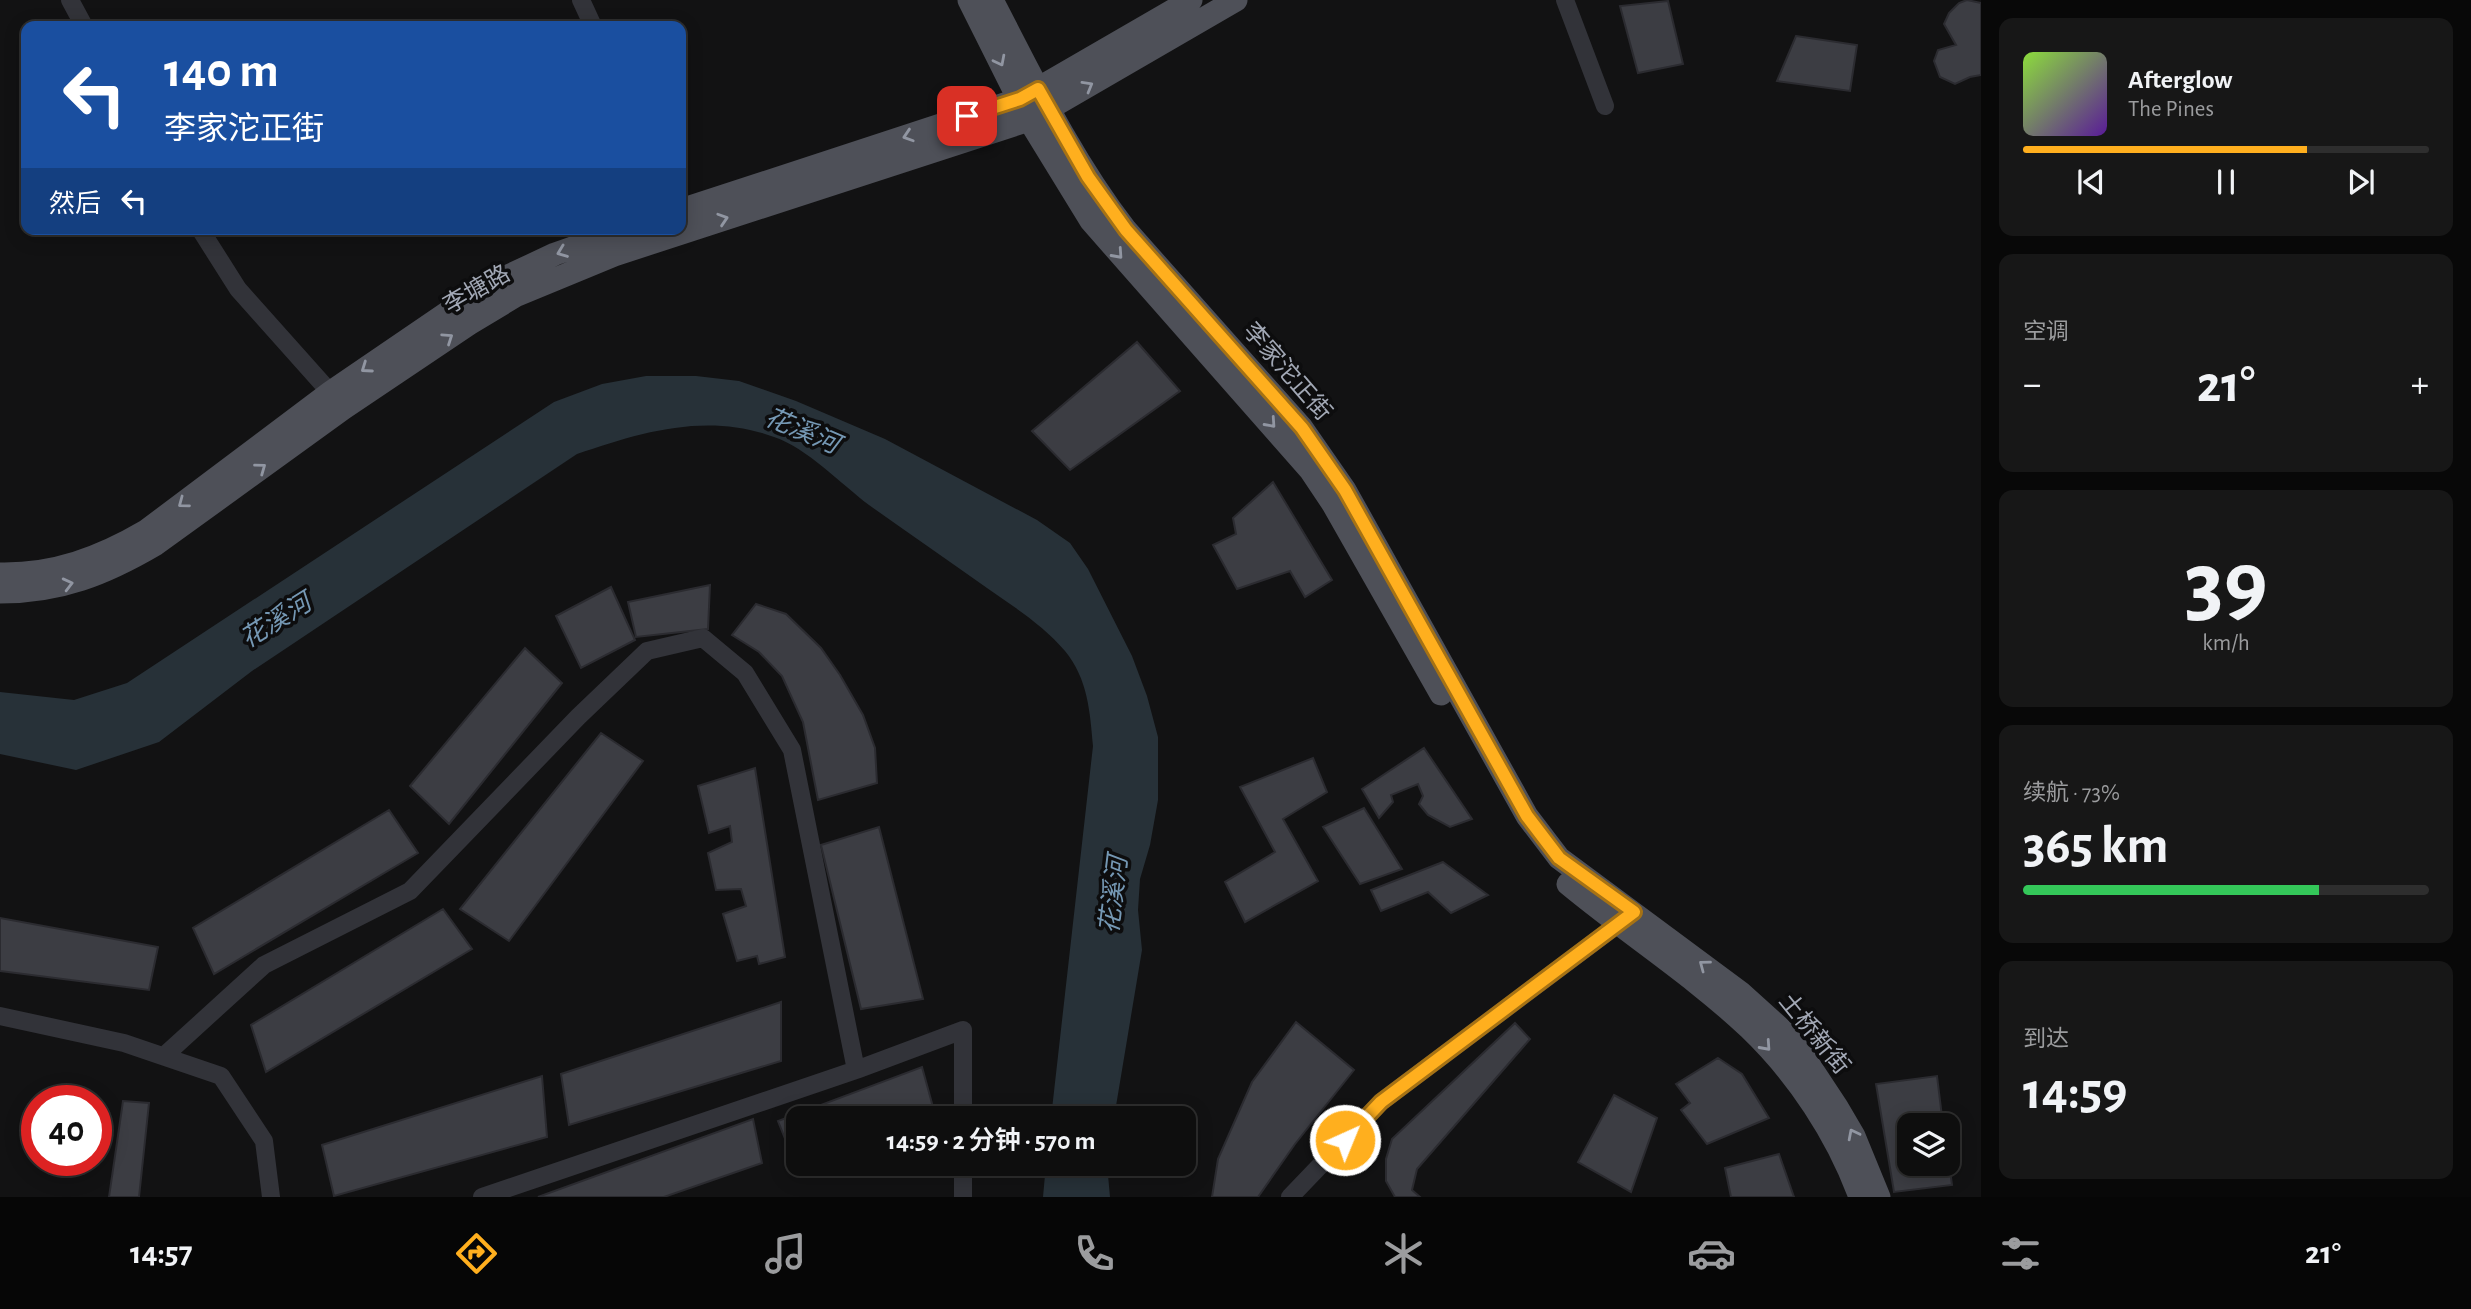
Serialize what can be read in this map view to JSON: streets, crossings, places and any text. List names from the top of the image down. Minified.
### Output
{"streets":{"main road":["李塘路","李家沱正街","土桥新街"]},"crossings":[["李塘路","李家沱正街"],["李家沱正街","土桥新街"]],"water":["花溪河"],"page":{"turn":["140 m","李家沱正街"],"song":["Afterglow","The Pines"],"then":"然后","tile":["空调",["39","km/h"],["续航 · 73%","365 km"],["到达","14:59"]],"heat":["−","21°","+"],"limit":"40","trip":"14:59 · 2 分钟 · 570 m","tabs":["14:57","21°"]}}
